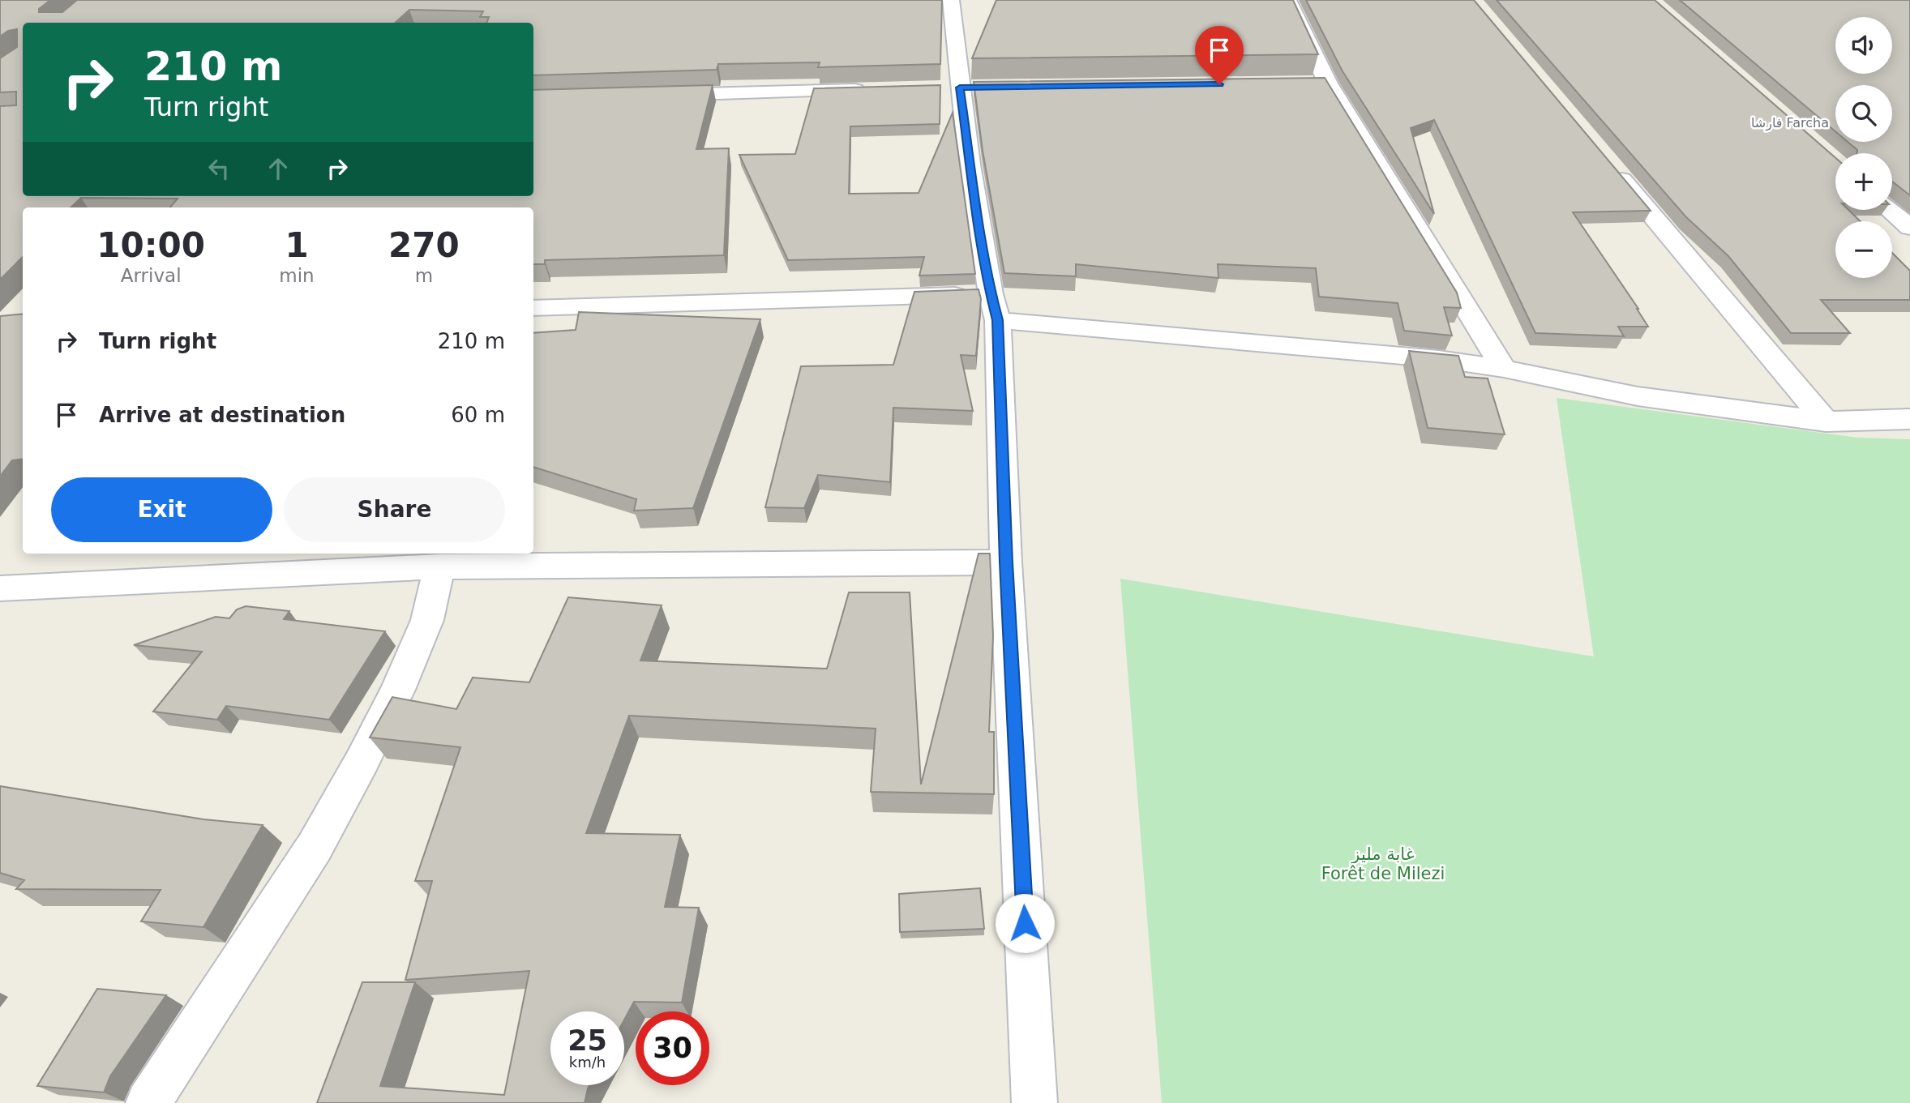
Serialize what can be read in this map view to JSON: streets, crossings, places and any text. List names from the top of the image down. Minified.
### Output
{"districts":["فارشا Farcha"],"parks":["غابة مليز Forêt de Milezi"],"page":{"map_buttons":["+","−"],"turn":["210 m","Turn right"],"eta":["10:00","Arrival","1","min","270","m"],"list":[{"name":"Turn right","value":"210 m"},{"name":"Arrive at destination","value":"60 m"}],"buttons":["Exit","Share"],"speed":"25 km/h","limit":"30"}}
